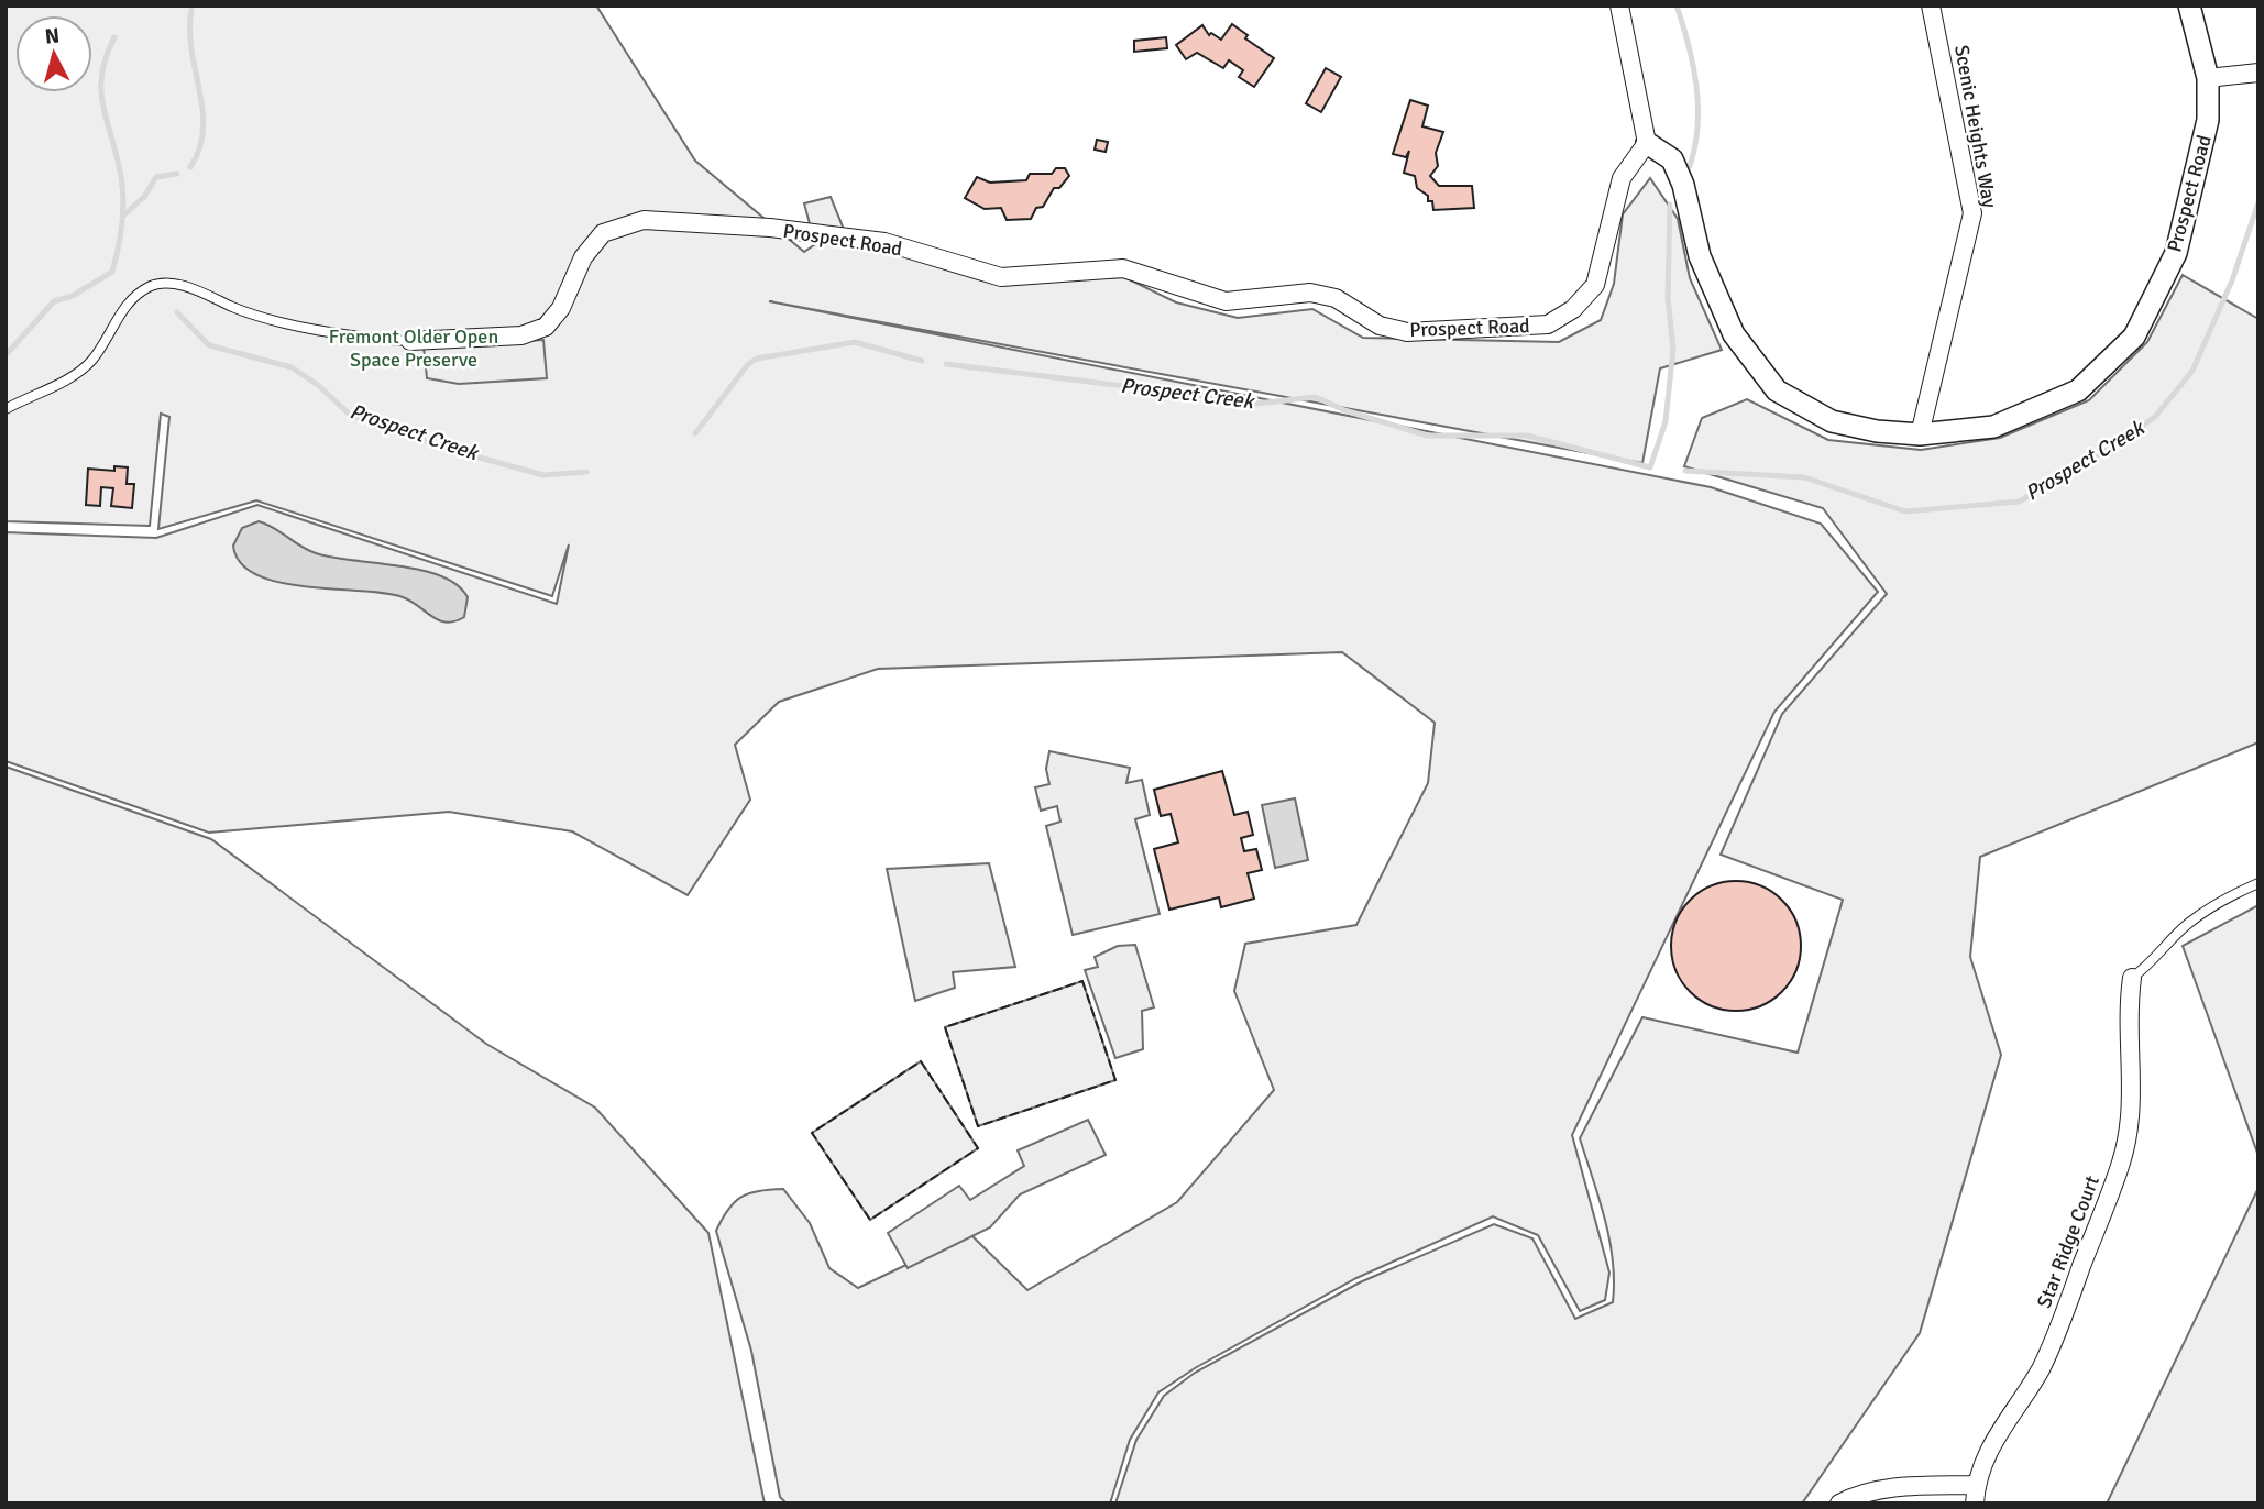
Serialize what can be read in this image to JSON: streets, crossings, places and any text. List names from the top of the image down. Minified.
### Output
{"streets":{"street":["Scenic Heights Way","Prospect Road","Star Ridge Court"]},"crossings":[["Scenic Heights Way","Prospect Road"]],"water":["Prospect Creek"],"parks":["Fremont Older Open Space Preserve"],"north":"top"}
